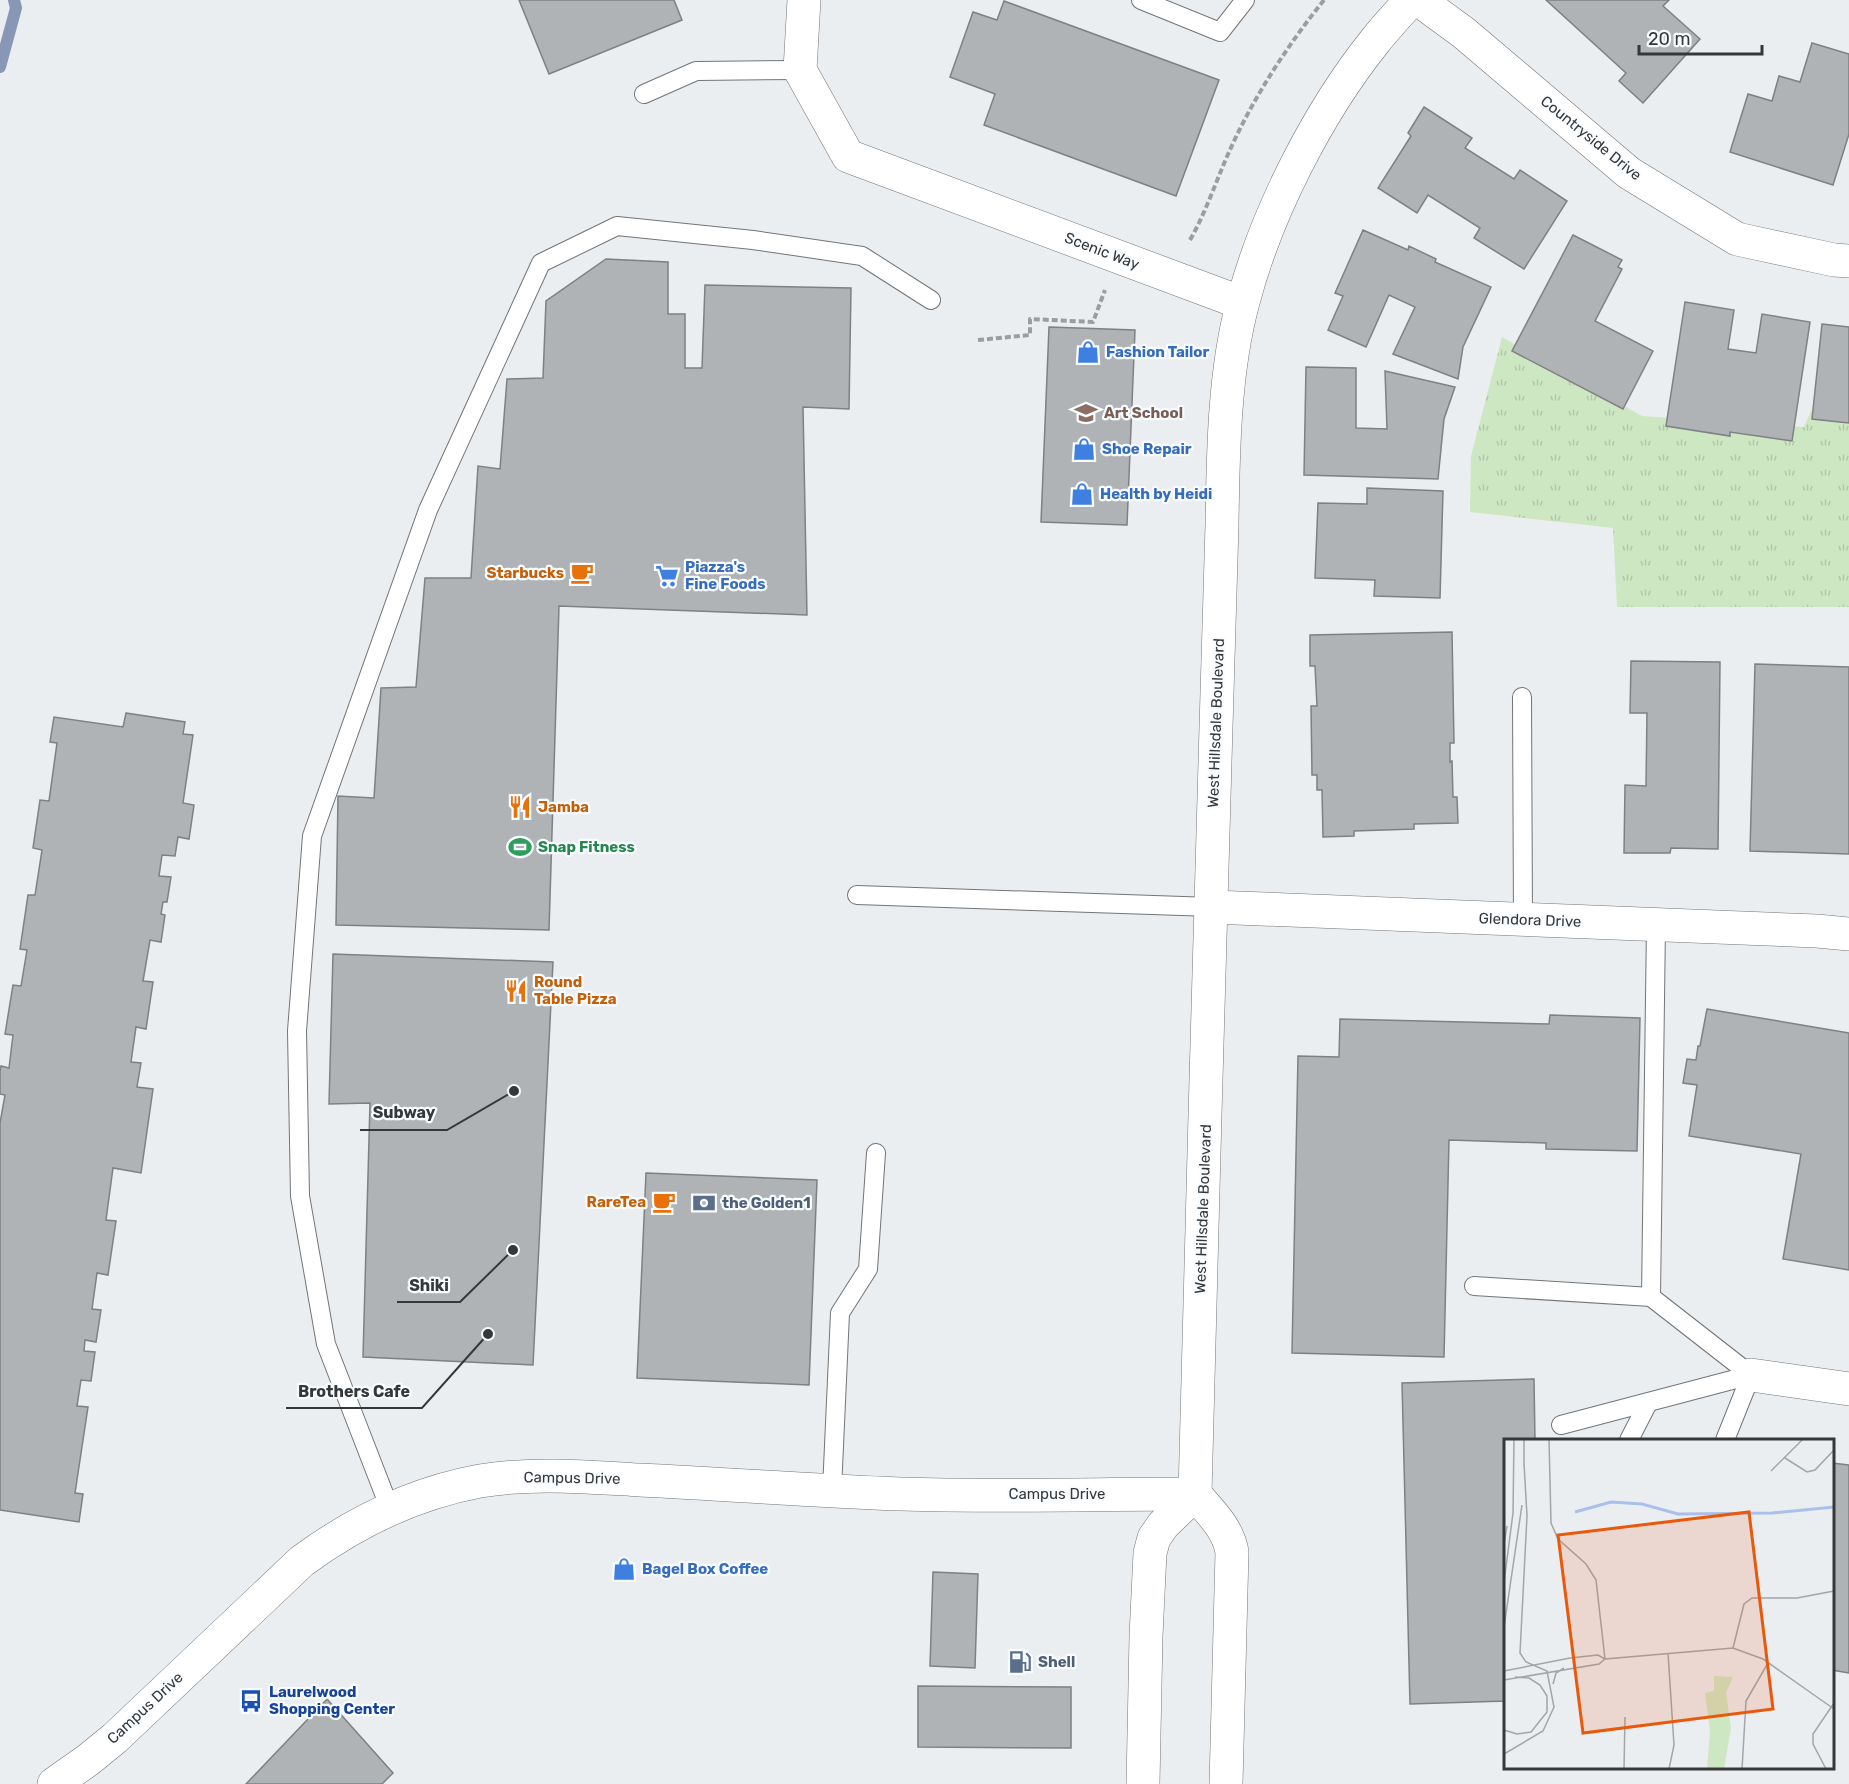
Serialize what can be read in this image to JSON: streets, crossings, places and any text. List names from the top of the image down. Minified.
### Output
{"streets":{"street":["Countryside Drive","Scenic Way","West Hillsdale Boulevard","Glendora Drive","Campus Drive"]},"crossings":[["Scenic Way","West Hillsdale Boulevard"],["West Hillsdale Boulevard","Glendora Drive"],["West Hillsdale Boulevard","Campus Drive"]],"places":{"shop":["Fashion Tailor","Shoe Repair","Health by Heidi","Bagel Box Coffee"],"school or university":["Art School"],"cafe":["Starbucks","RareTea"],"supermarket":["Piazza's Fine Foods"],"restaurant":["Jamba","Round Table Pizza"],"sports":["Snap Fitness"],"other":["Subway","Shiki","Brothers Cafe"],"bank":["the Golden1"],"fuel station":["Shell"],"bus stop":["Laurelwood Shopping Center"]},"scale_bar":"20 m"}
